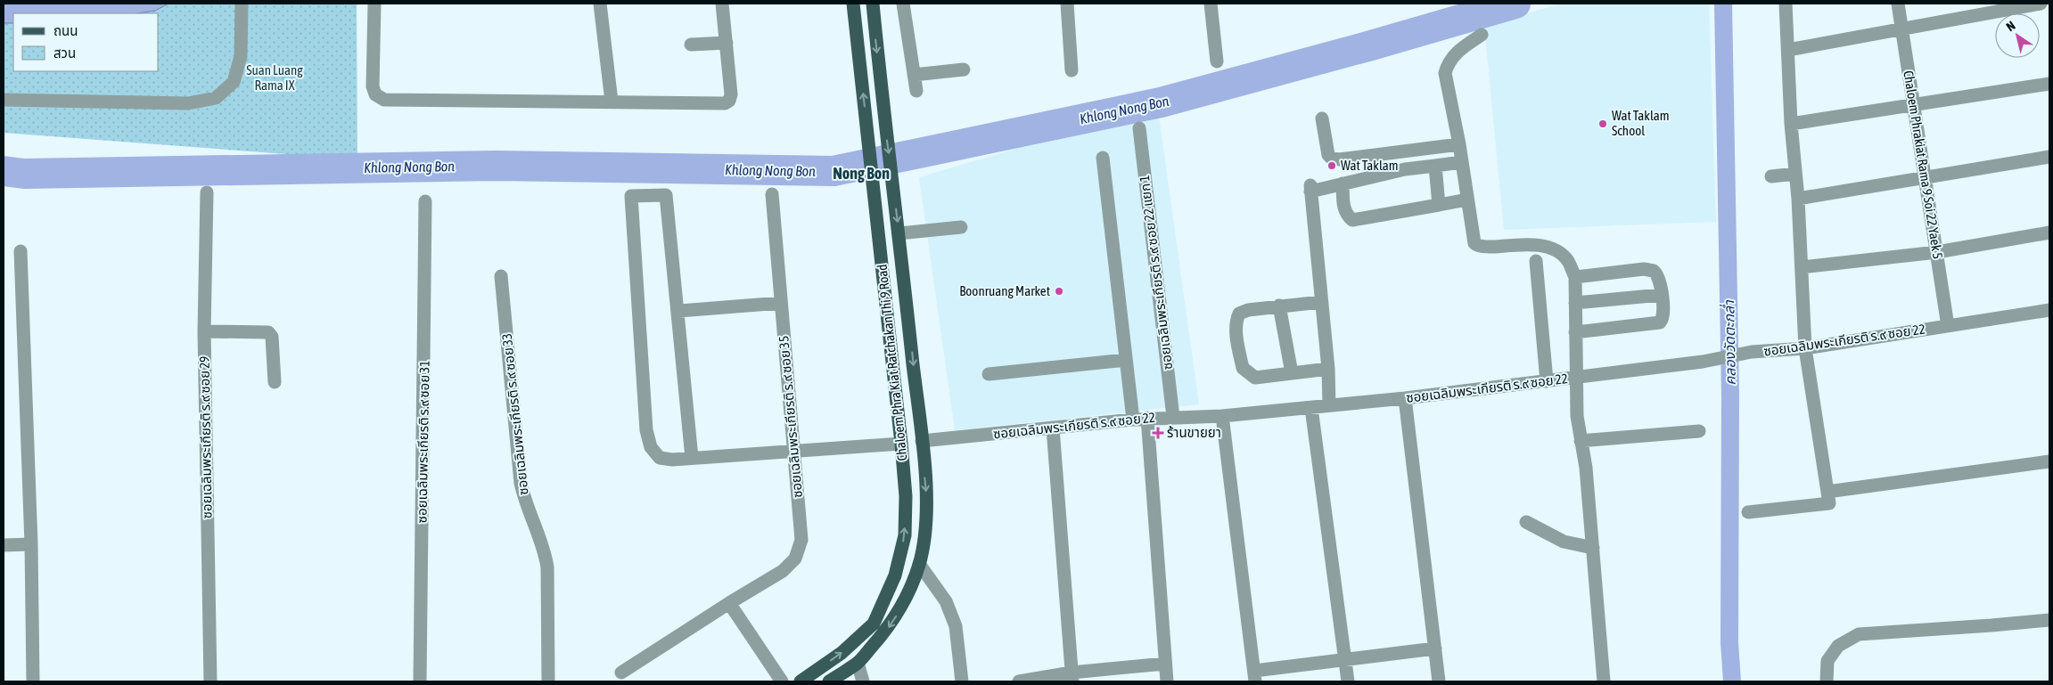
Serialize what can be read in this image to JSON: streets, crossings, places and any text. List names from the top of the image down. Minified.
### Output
{"streets":{"main road":["Chaloem Phra Kiat Ratchakan Thi 9 Road"],"street":["Chaloem Phrakiat Rama 9 Soi 22 Yaek 5","ซอยเฉลิมพระเกียรติ ร.๙ ซอย 22 แยก 1","ซอยเฉลิมพระเกียรติ ร.๙ ซอย 22","ซอยเฉลิมพระเกียรติ ร.๙ ซอย 33","ซอยเฉลิมพระเกียรติ ร.๙ ซอย 35","ซอยเฉลิมพระเกียรติ ร.๙ ซอย 29","ซอยเฉลิมพระเกียรติ ร.๙ ซอย 31"]},"crossings":[["Chaloem Phrakiat Rama 9 Soi 22 Yaek 5","ซอยเฉลิมพระเกียรติ ร.๙ ซอย 22"],["ซอยเฉลิมพระเกียรติ ร.๙ ซอย 22 แยก 1","ซอยเฉลิมพระเกียรติ ร.๙ ซอย 22"],["ซอยเฉลิมพระเกียรติ ร.๙ ซอย 22","Chaloem Phra Kiat Ratchakan Thi 9 Road"]],"districts":["Nong Bon"],"water":["Khlong Nong Bon","คลองวัดตะกล่ำ"],"parks":["Suan Luang Rama IX"],"places":{"other":["Wat Taklam School","Wat Taklam","Boonruang Market"],"health":["ร้านขายยา"]},"legend":["ถนน","สวน"],"north":"top left"}
